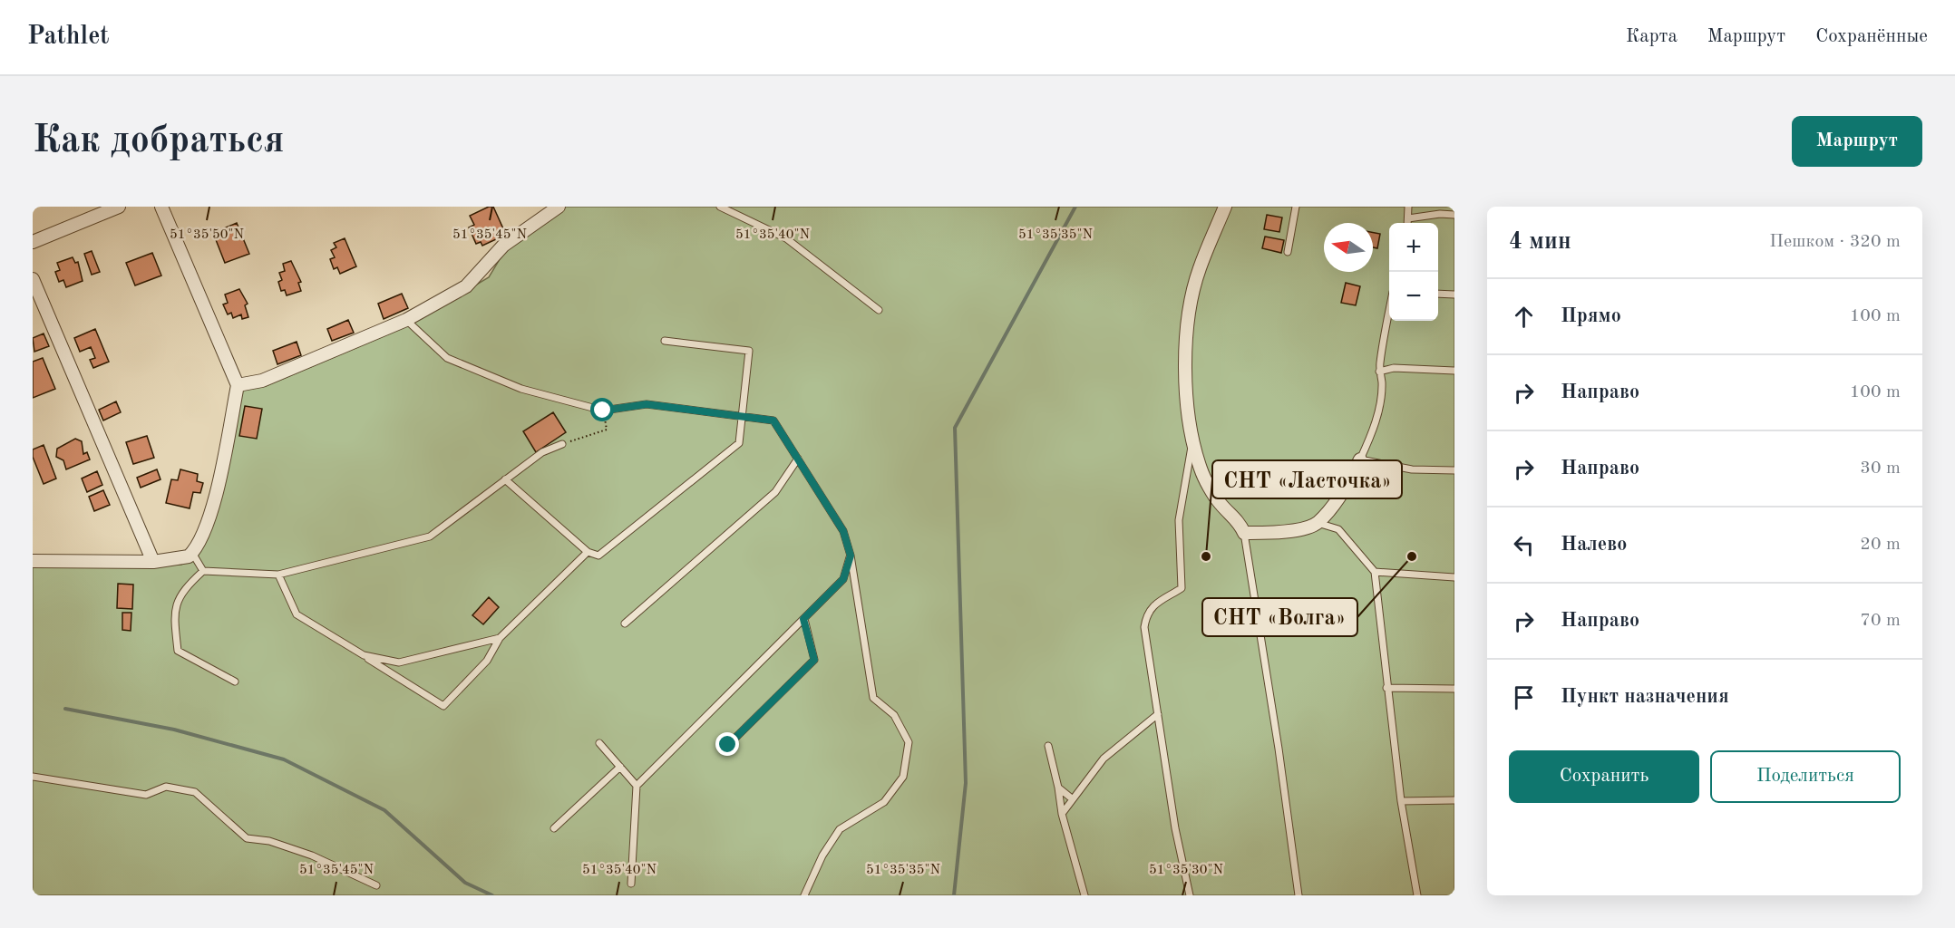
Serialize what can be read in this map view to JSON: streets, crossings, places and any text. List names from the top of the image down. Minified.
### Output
{"places":["СНТ «Ласточка»","СНТ «Волга»"],"north":"left","page":{"header":"Pathlet","nav":["Карта","Маршрут","Сохранённые"],"buttons":["Маршрут",["Сохранить","Поделиться"]],"title":"Как добраться","heading":["4 мин","Пешком · 320 m"],"map_buttons":["+","−"],"list":[["Прямо","100 m"],["Направо","100 m"],["Направо","30 m"],["Налево","20 m"],["Направо","70 m"],"Пункт назначения"]},"coordinates":["51°35'50\"N","51°35'45\"N","51°35'40\"N","51°35'35\"N","51°35'30\"N"]}
